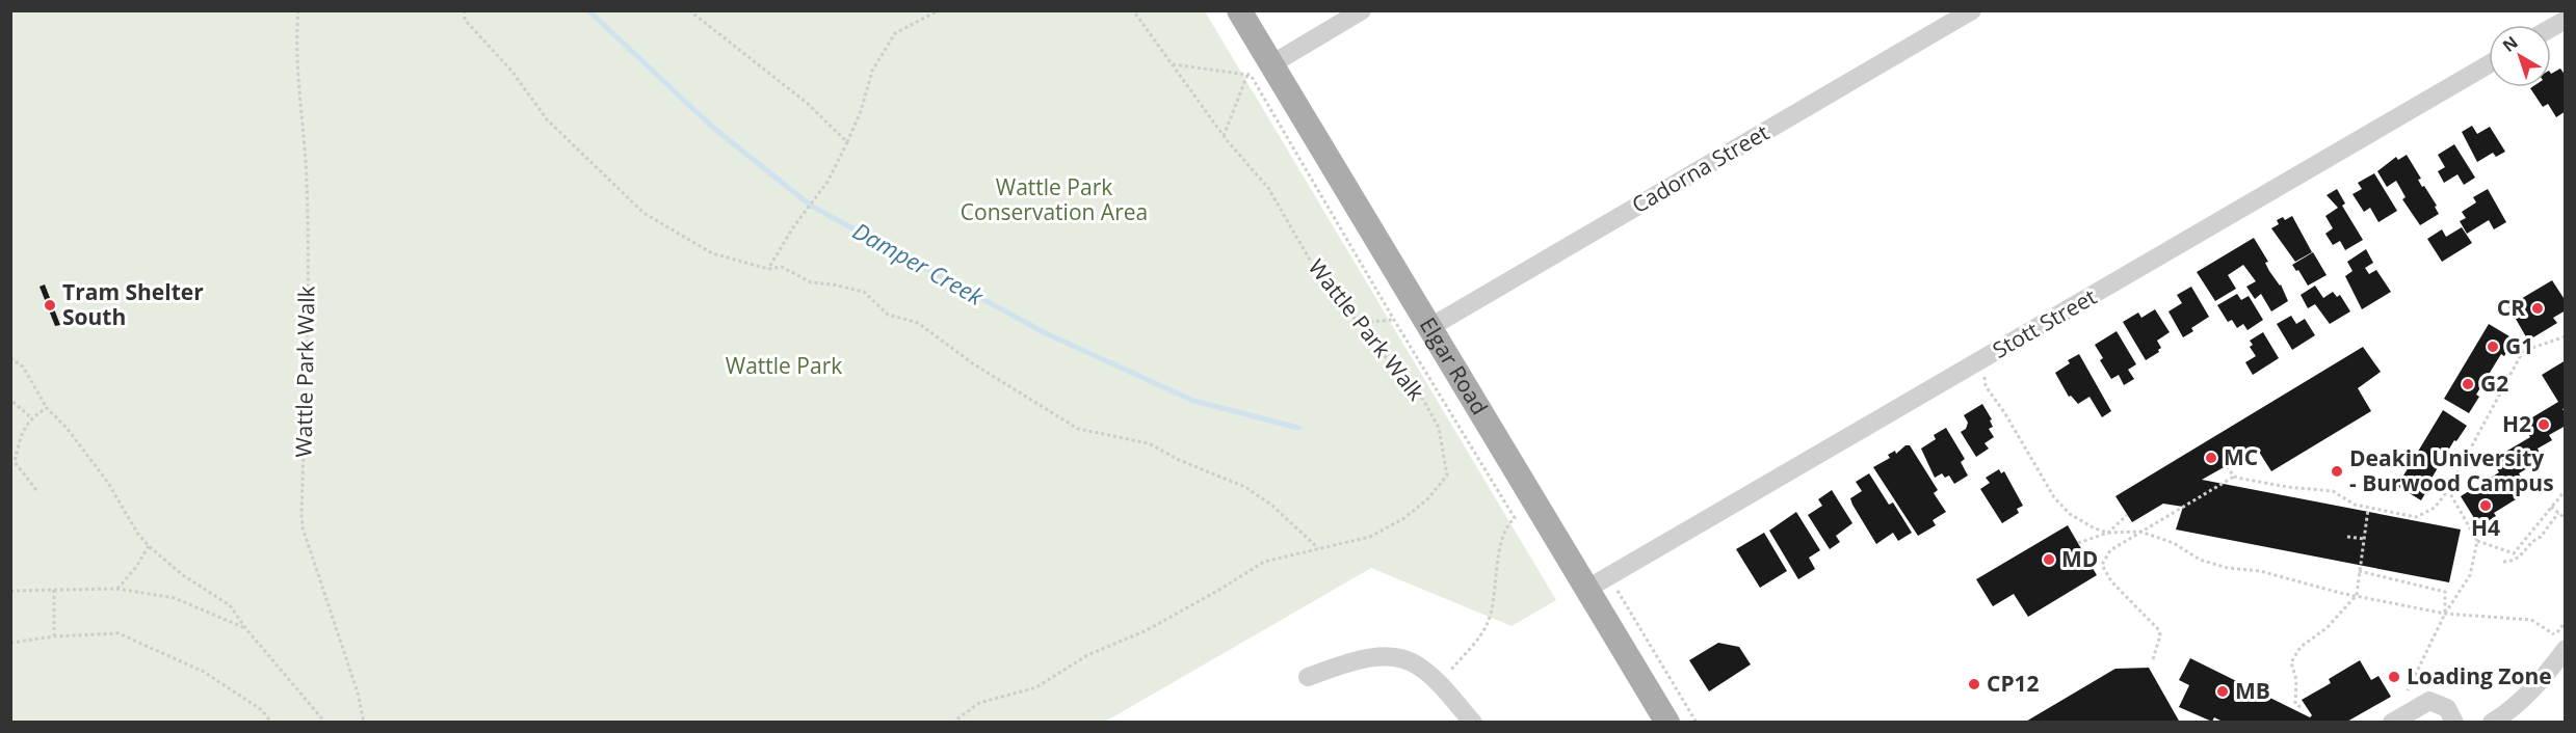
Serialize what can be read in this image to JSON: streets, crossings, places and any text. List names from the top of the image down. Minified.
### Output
{"streets":{"main road":["Elgar Road"],"street":["Cadorna Street","Stott Street"],"path":["Wattle Park Walk"]},"crossings":[["Cadorna Street","Elgar Road"],["Stott Street","Elgar Road"]],"water":["Damper Creek"],"parks":["Wattle Park Conservation Area","Wattle Park"],"places":["Tram Shelter South","CR","G1","G2","H2","MC","Deakin University - Burwood Campus","H4","MD","Loading Zone","CP12","MB"],"north":"top left"}
